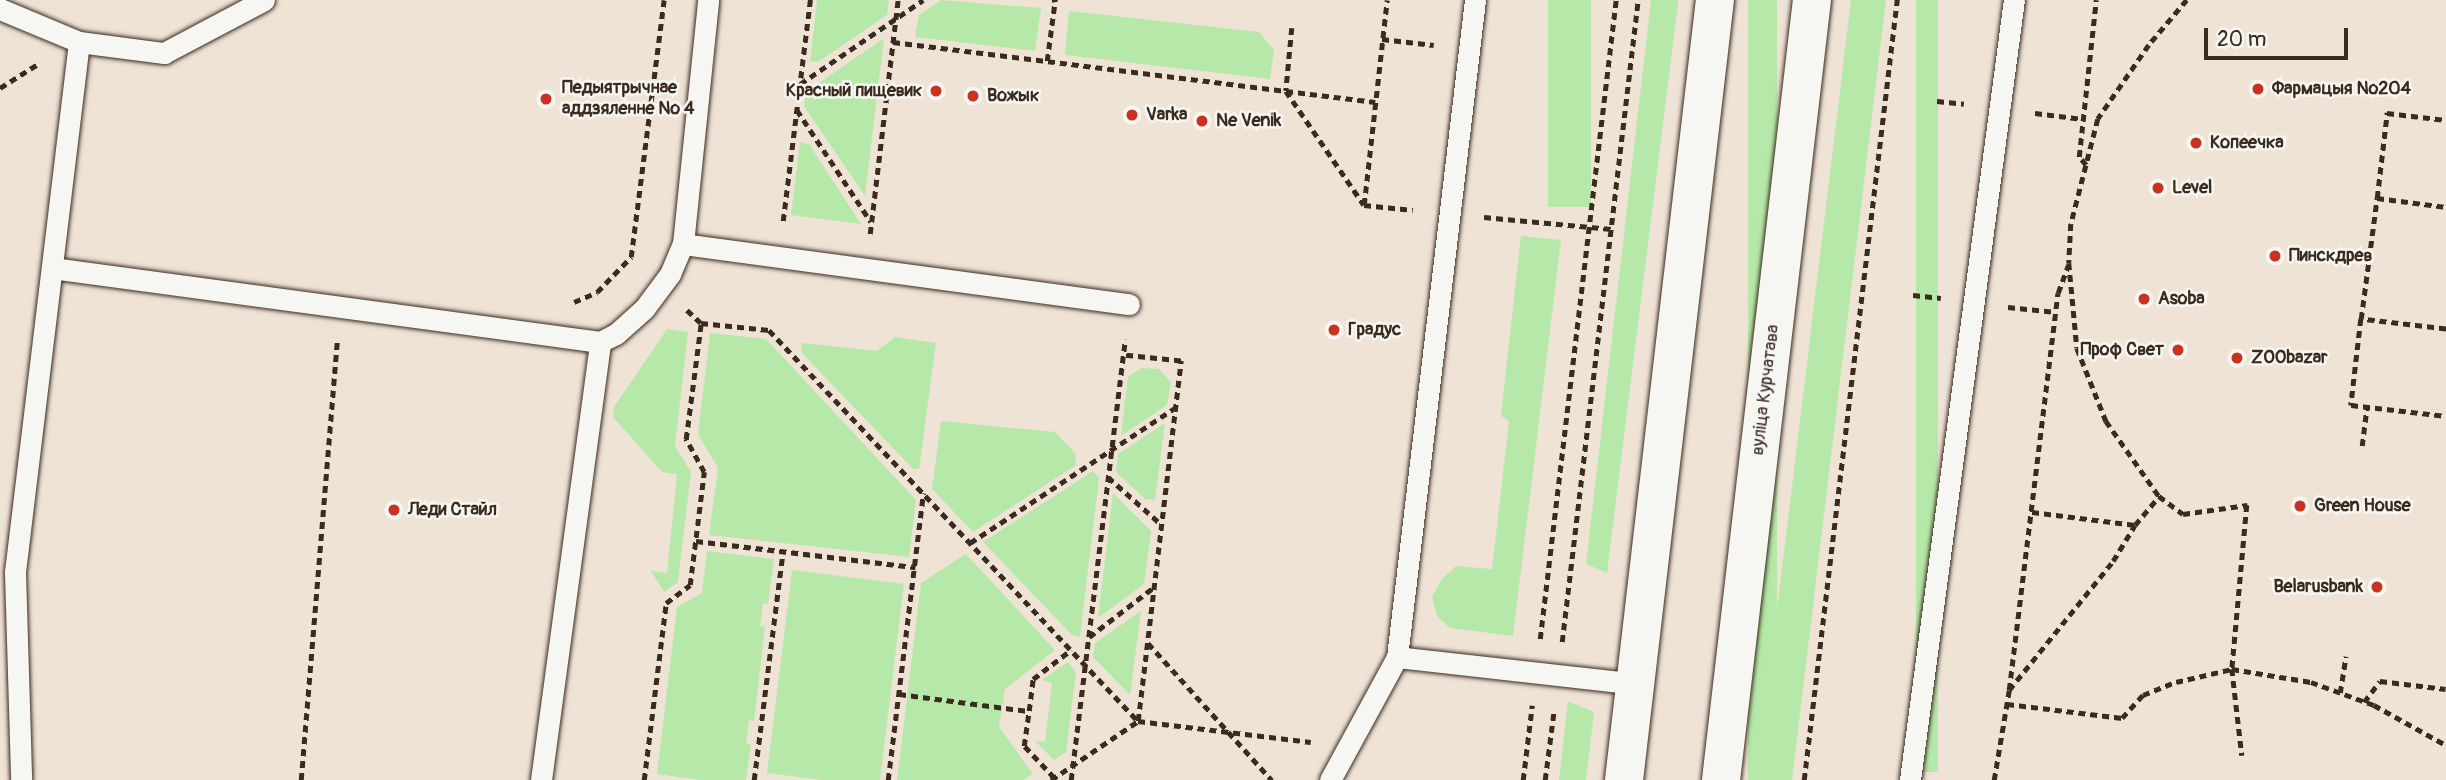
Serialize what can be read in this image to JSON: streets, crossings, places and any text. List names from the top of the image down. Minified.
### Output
{"streets":{"main road":["вуліца Курчатава"]},"places":["Фармацыя №204","Красный пищевик","Вожык","Педыятрычнае аддзяленне № 4","Varka","Ne Venik","Копеечка","Level","Пинскдрев","Asoba","Градус","Проф Свет","ZOObazar","Green House","Леди Стайл","Belarusbank"],"scale_bar":"20 m"}
